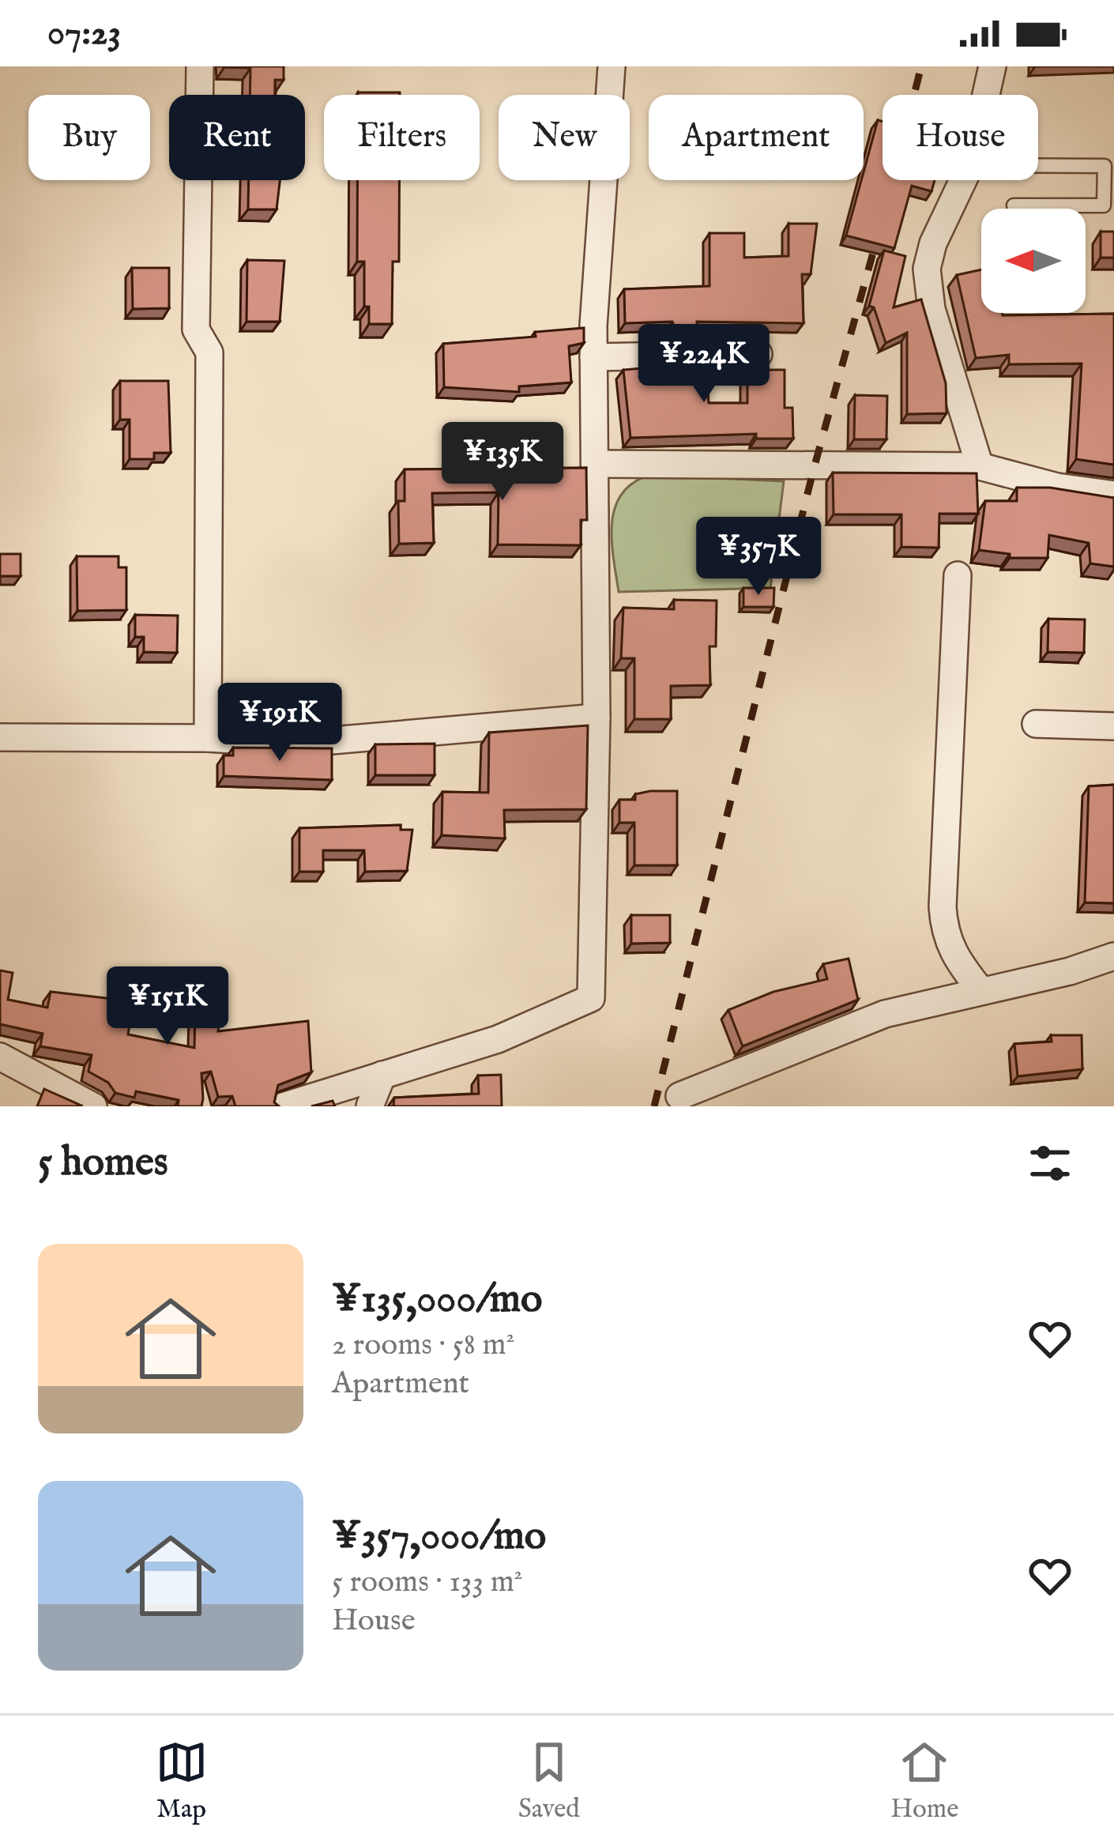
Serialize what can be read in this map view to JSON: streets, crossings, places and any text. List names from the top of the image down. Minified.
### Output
{"north":"left","page":{"status":"07:23","chip":["Buy","Rent","Filters","New","Apartment","House"],"price":["¥224K","¥135K","¥357K","¥191K","¥151K"],"heading":"5 homes","list":[{"name":"¥135,000/mo","note":"2 rooms · 58 m² · Apartment"},{"name":"¥357,000/mo","note":"5 rooms · 133 m² · House"}],"tabs":["Map","Saved","Home"]}}
